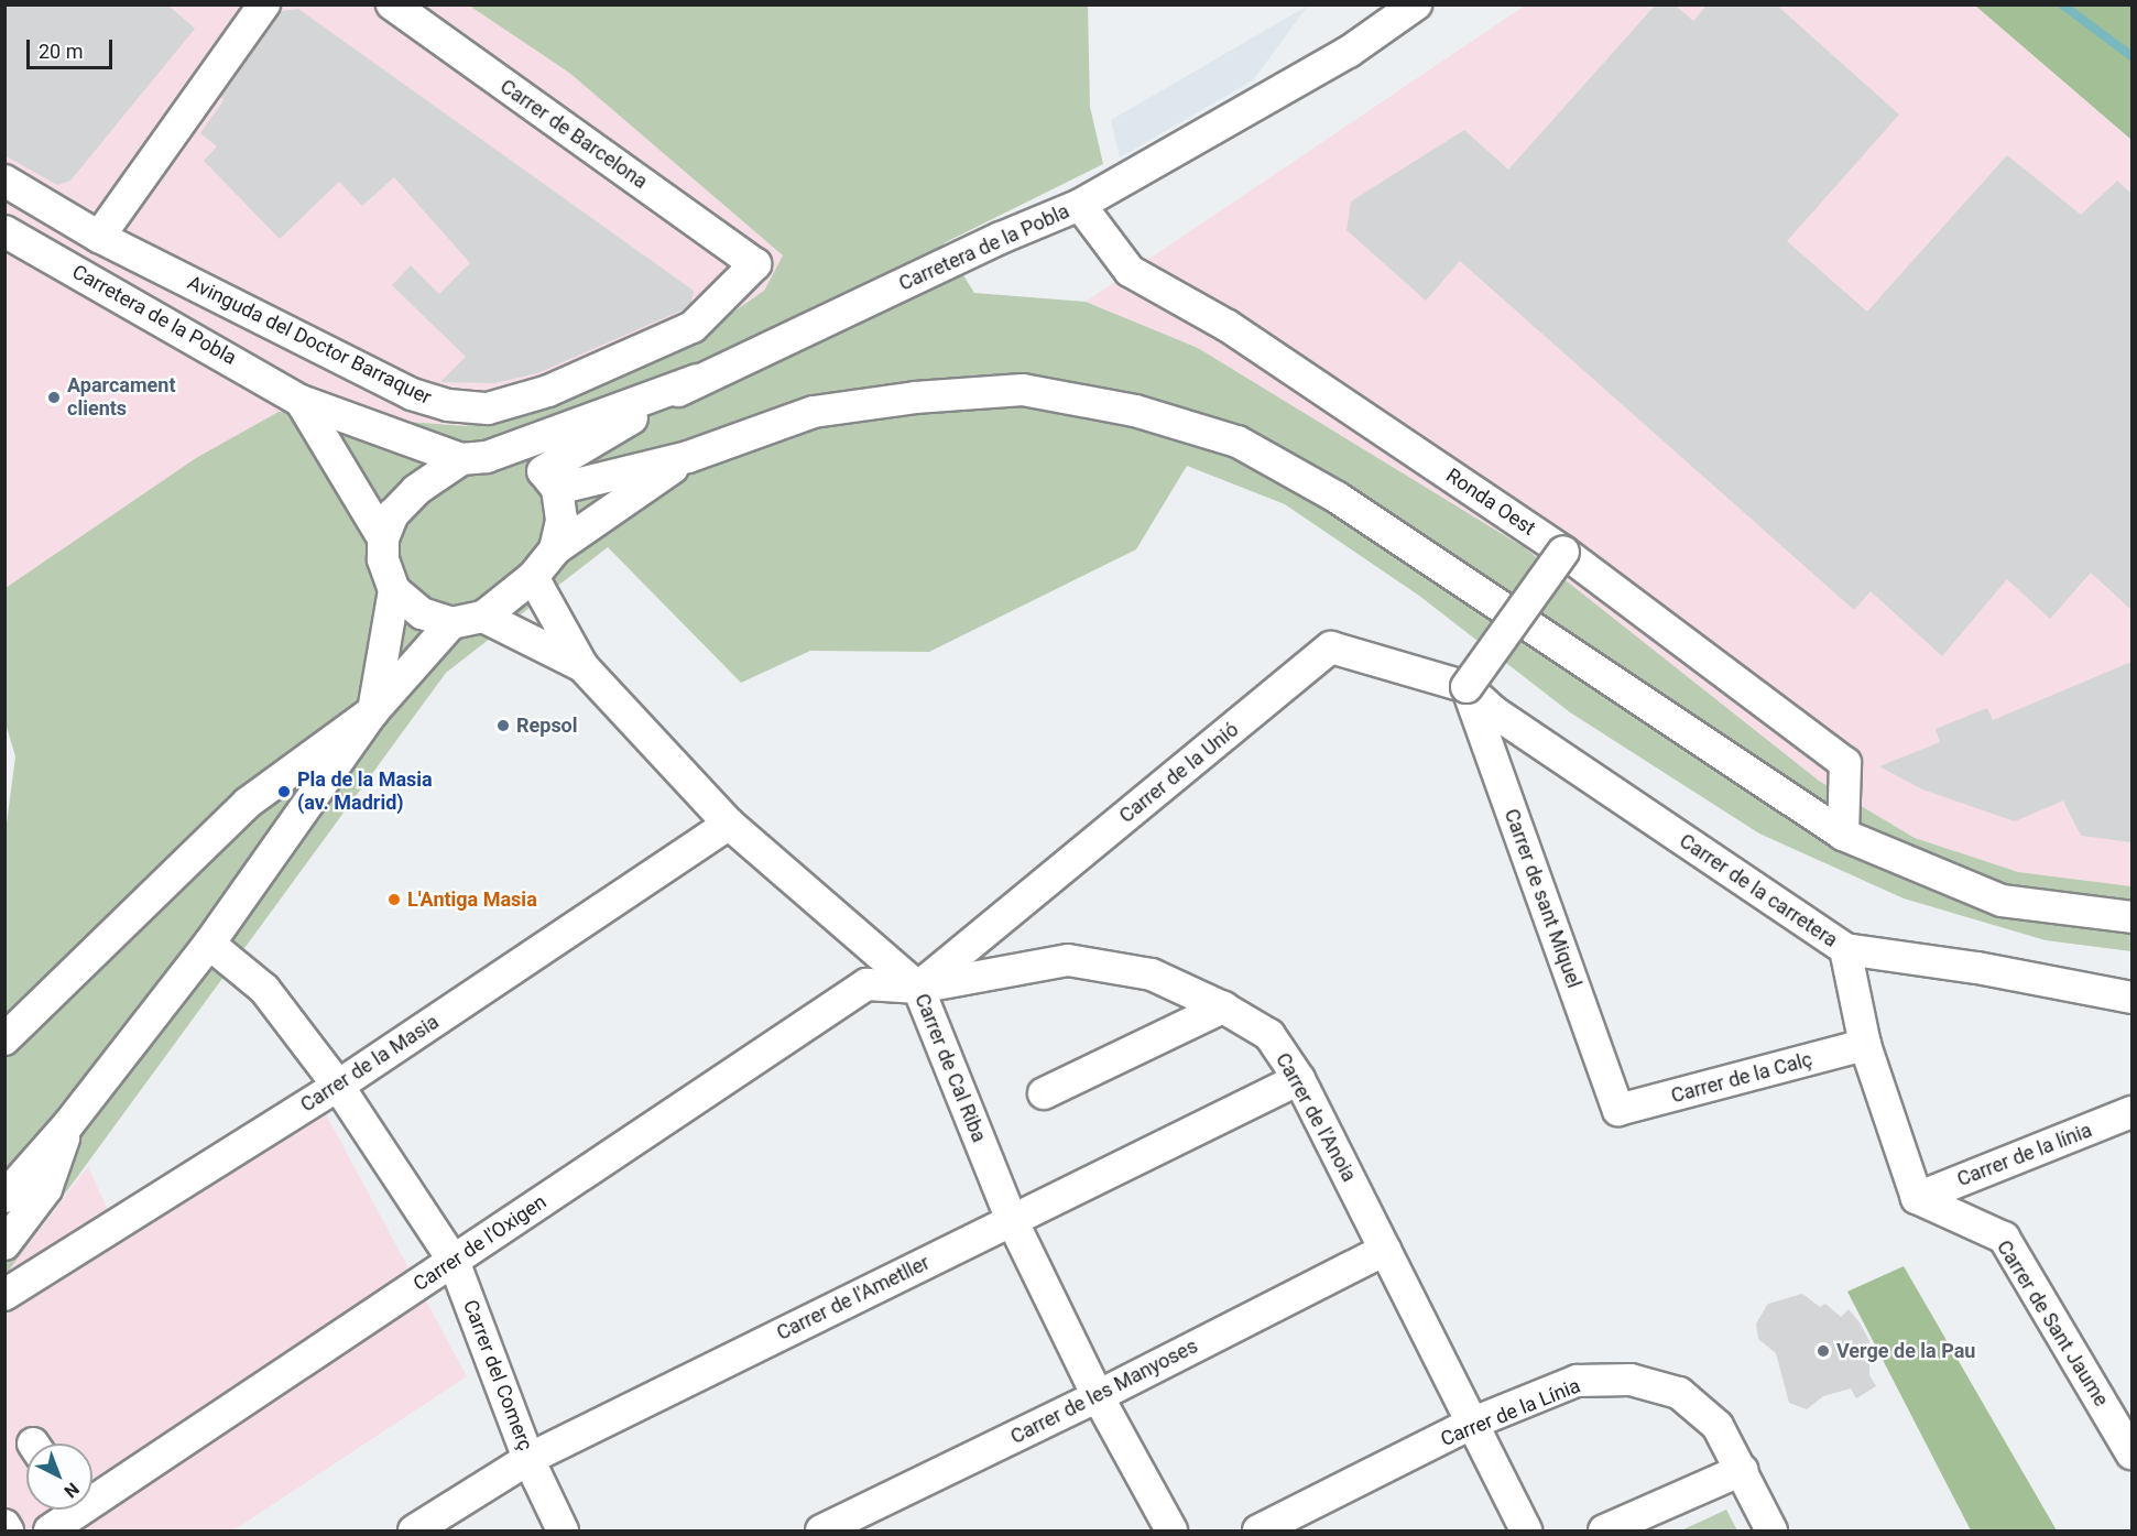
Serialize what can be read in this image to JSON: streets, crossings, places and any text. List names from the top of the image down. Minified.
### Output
{"streets":{"street":["Carrer de Barcelona","Carretera de la Pobla","Avinguda del Doctor Barraquer","Ronda Oest","Carrer de la Unió","Carrer de la carretera","Carrer de sant Miquel","Carrer de la Masia","Carrer de Cal Riba","Carrer de la Calç","Carrer de l'Anoia","Carrer de la línia","Carrer de l'Oxigen","Carrer de l'Ametller","Carrer de Sant Jaume","Carrer del Comerç","Carrer de les Manyoses","Carrer de la Línia"]},"crossings":[["Carrer de Barcelona","Avinguda del Doctor Barraquer"],["Carretera de la Pobla","Ronda Oest"],["Carretera de la Pobla","Carrer de Cal Riba"],["Carrer de la Unió","Carrer de la carretera"],["Carrer de la Unió","Carrer de sant Miquel"],["Carrer de la Unió","Carrer de Cal Riba"],["Carrer de la Unió","Carrer de l'Anoia"],["Carrer de la Unió","Carrer de l'Oxigen"],["Carrer de sant Miquel","Carrer de la Calç"],["Carrer de la Masia","Carrer de Cal Riba"],["Carrer de la Masia","Carrer del Comerç"],["Carrer de Cal Riba","Carrer de l'Anoia"],["Carrer de Cal Riba","Carrer de l'Oxigen"],["Carrer de Cal Riba","Carrer de l'Ametller"],["Carrer de Cal Riba","Carrer de les Manyoses"],["Carrer de l'Anoia","Carrer de l'Oxigen"],["Carrer de l'Anoia","Carrer de l'Ametller"],["Carrer de l'Anoia","Carrer de les Manyoses"],["Carrer de l'Anoia","Carrer de la Línia"],["Carrer de la línia","Carrer de Sant Jaume"],["Carrer de l'Oxigen","Carrer del Comerç"],["Carrer de l'Ametller","Carrer del Comerç"]],"places":["Aparcament clients","Repsol","Pla de la Masia (av. Madrid)","L'Antiga Masia","Verge de la Pau"],"scale_bar":"20 m","north":"bottom right"}
